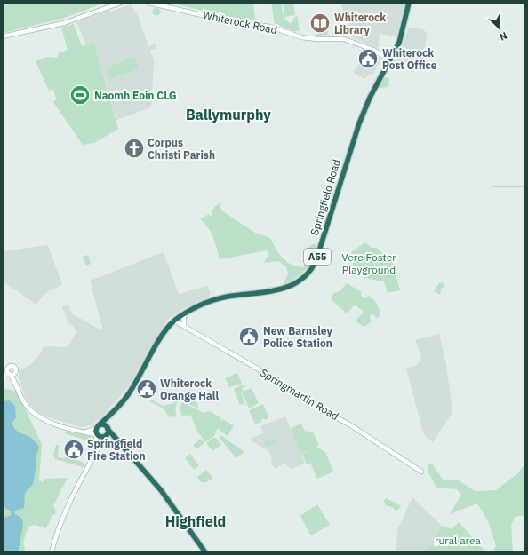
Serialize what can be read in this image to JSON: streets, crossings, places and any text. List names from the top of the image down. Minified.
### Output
{"streets":{"highway":["Springfield Road","A55"],"street":["Whiterock Road","Springmartin Road"]},"crossings":[["Whiterock Road","Springfield Road"],["Springfield Road","A55"],["Springfield Road","Springmartin Road"]],"districts":["Ballymurphy","Highfield"],"parks":["Vere Foster Playground","rural area"],"places":{"library":["Whiterock Library"],"public building":["Whiterock Post Office","New Barnsley Police Station","Whiterock Orange Hall","Springfield Fire Station"],"sports":["Naomh Eoin CLG"],"church":["Corpus Christi Parish"]},"north":"bottom right"}
